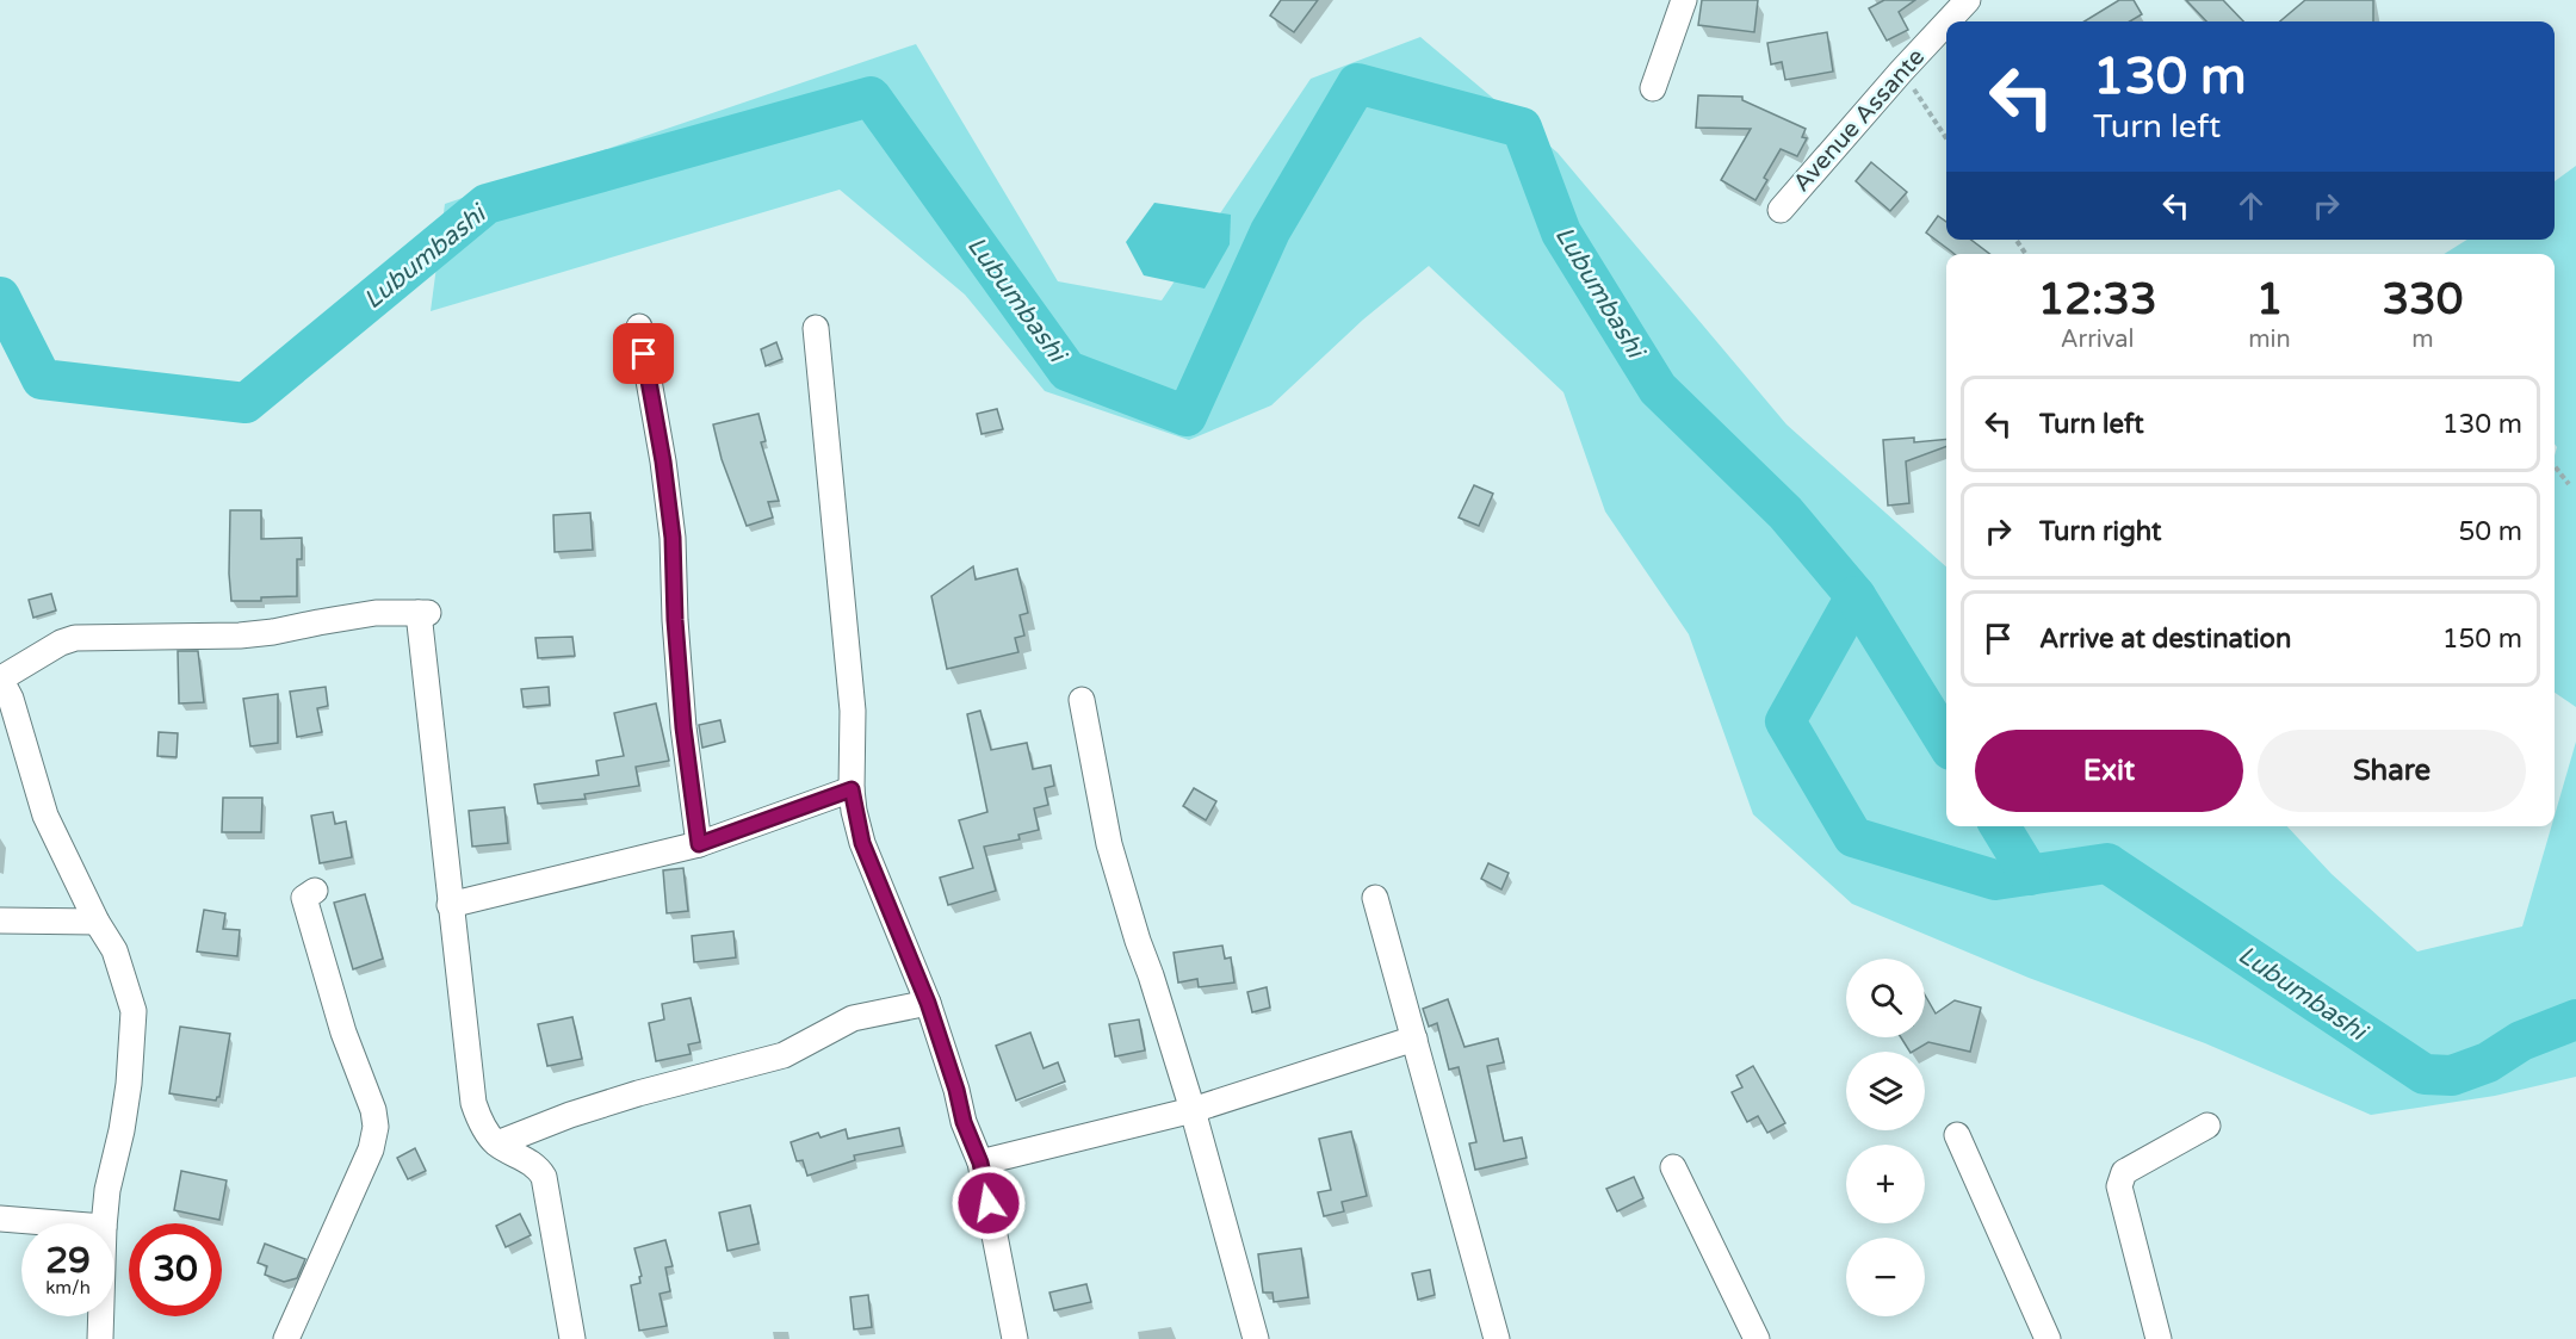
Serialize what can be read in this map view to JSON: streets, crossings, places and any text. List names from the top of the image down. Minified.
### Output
{"streets":{"street":["Avenue Assante"]},"water":["Lubumbashi"],"page":{"turn":["130 m","Turn left"],"eta":["12:33","Arrival","1","min","330","m"],"list":[{"name":"Turn left","value":"130 m"},{"name":"Turn right","value":"50 m"},{"name":"Arrive at destination","value":"150 m"}],"buttons":["Exit","Share"],"map_buttons":["+","−"],"speed":"29 km/h","limit":"30"}}
